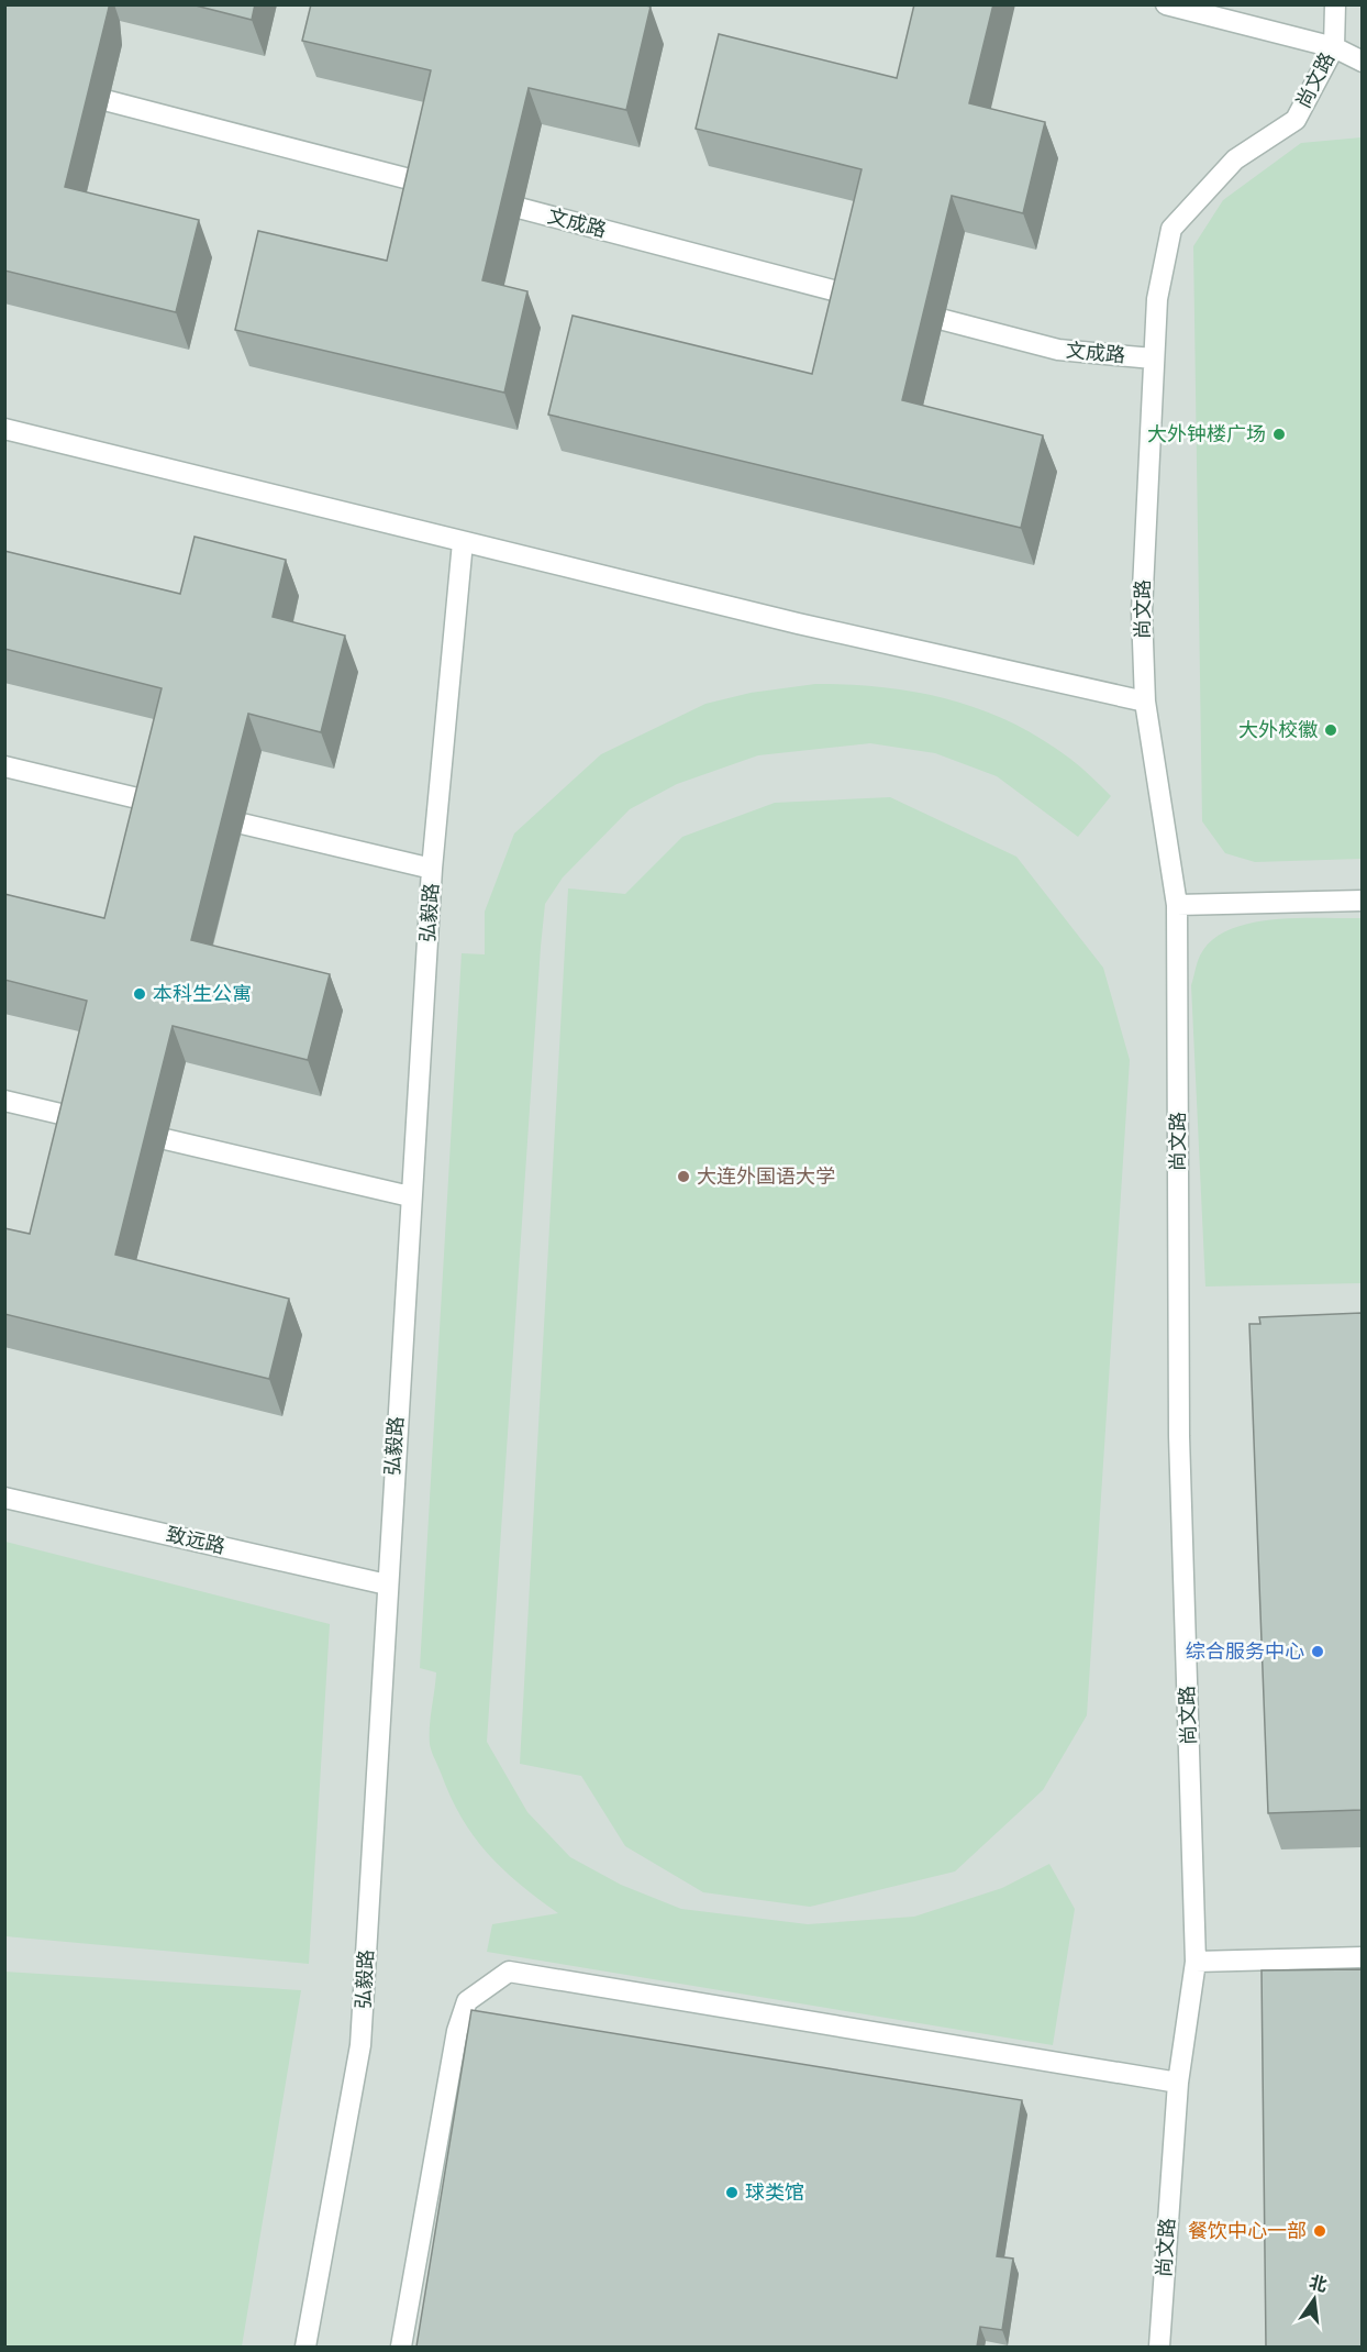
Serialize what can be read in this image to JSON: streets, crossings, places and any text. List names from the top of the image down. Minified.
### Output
{"streets":{"street":["尚文路","文成路","弘毅路","致远路"]},"crossings":[["尚文路","文成路"],["弘毅路","致远路"]],"places":["大外钟楼广场","大外校徽","本科生公寓","大连外国语大学","综合服务中心","球类馆","餐饮中心一部"],"north":"top"}
